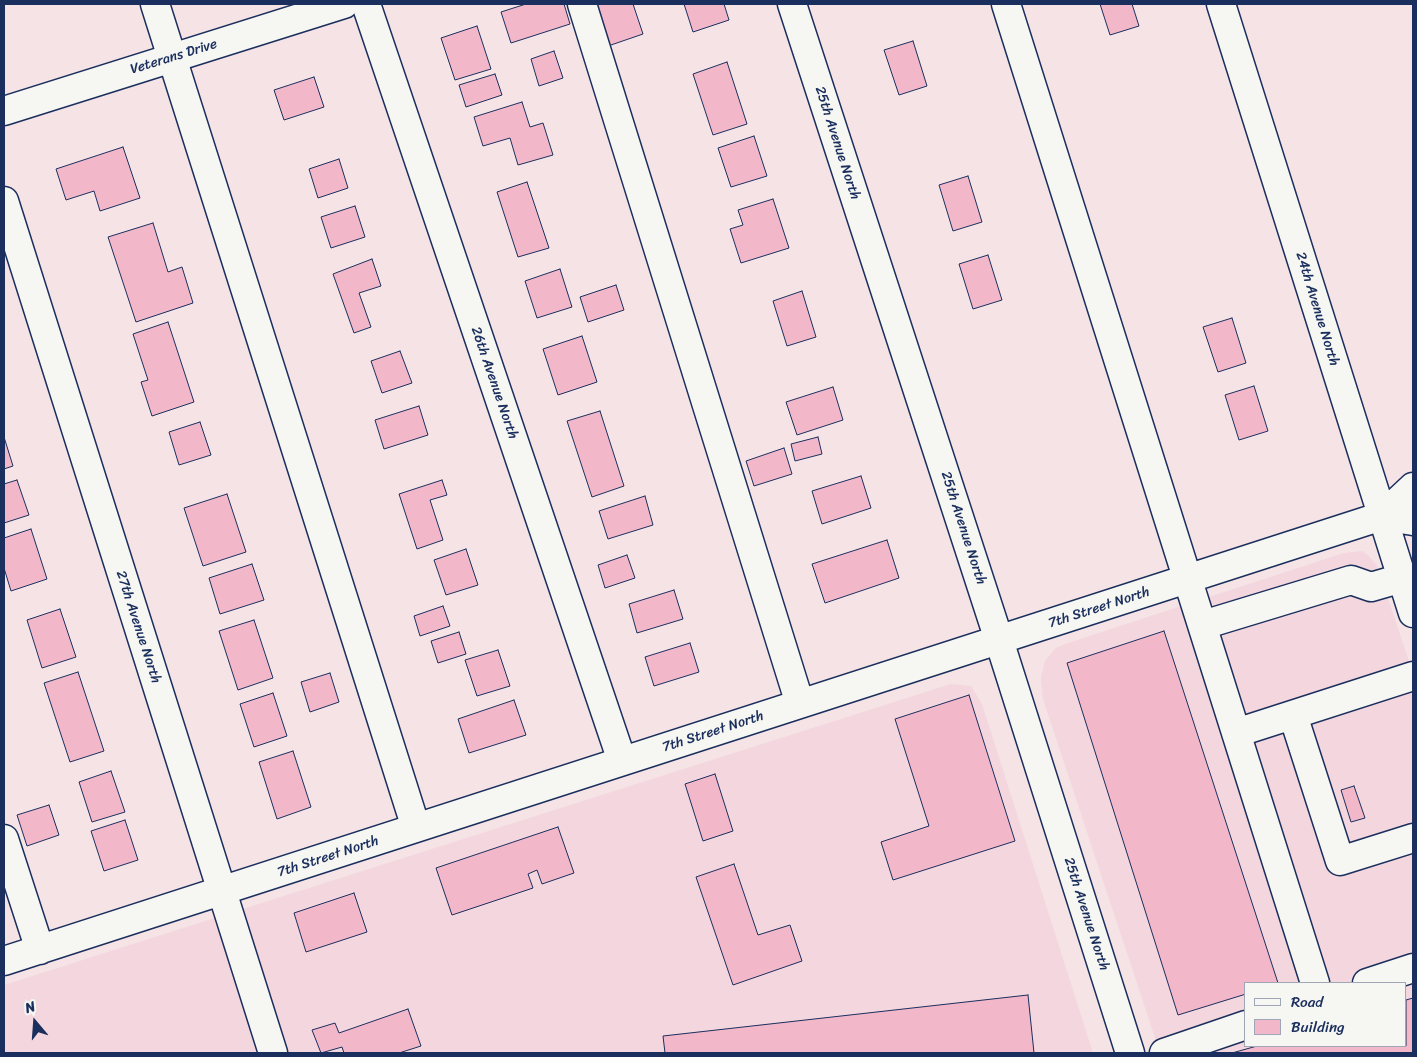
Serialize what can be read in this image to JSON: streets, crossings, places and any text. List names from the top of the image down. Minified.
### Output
{"streets":{"street":["Veterans Drive","25th Avenue North","24th Avenue North","26th Avenue North","7th Street North","27th Avenue North"]},"crossings":[["25th Avenue North","7th Street North"],["24th Avenue North","7th Street North"],["26th Avenue North","7th Street North"],["7th Street North","27th Avenue North"]],"legend":["Road","Building"],"north":"top"}
